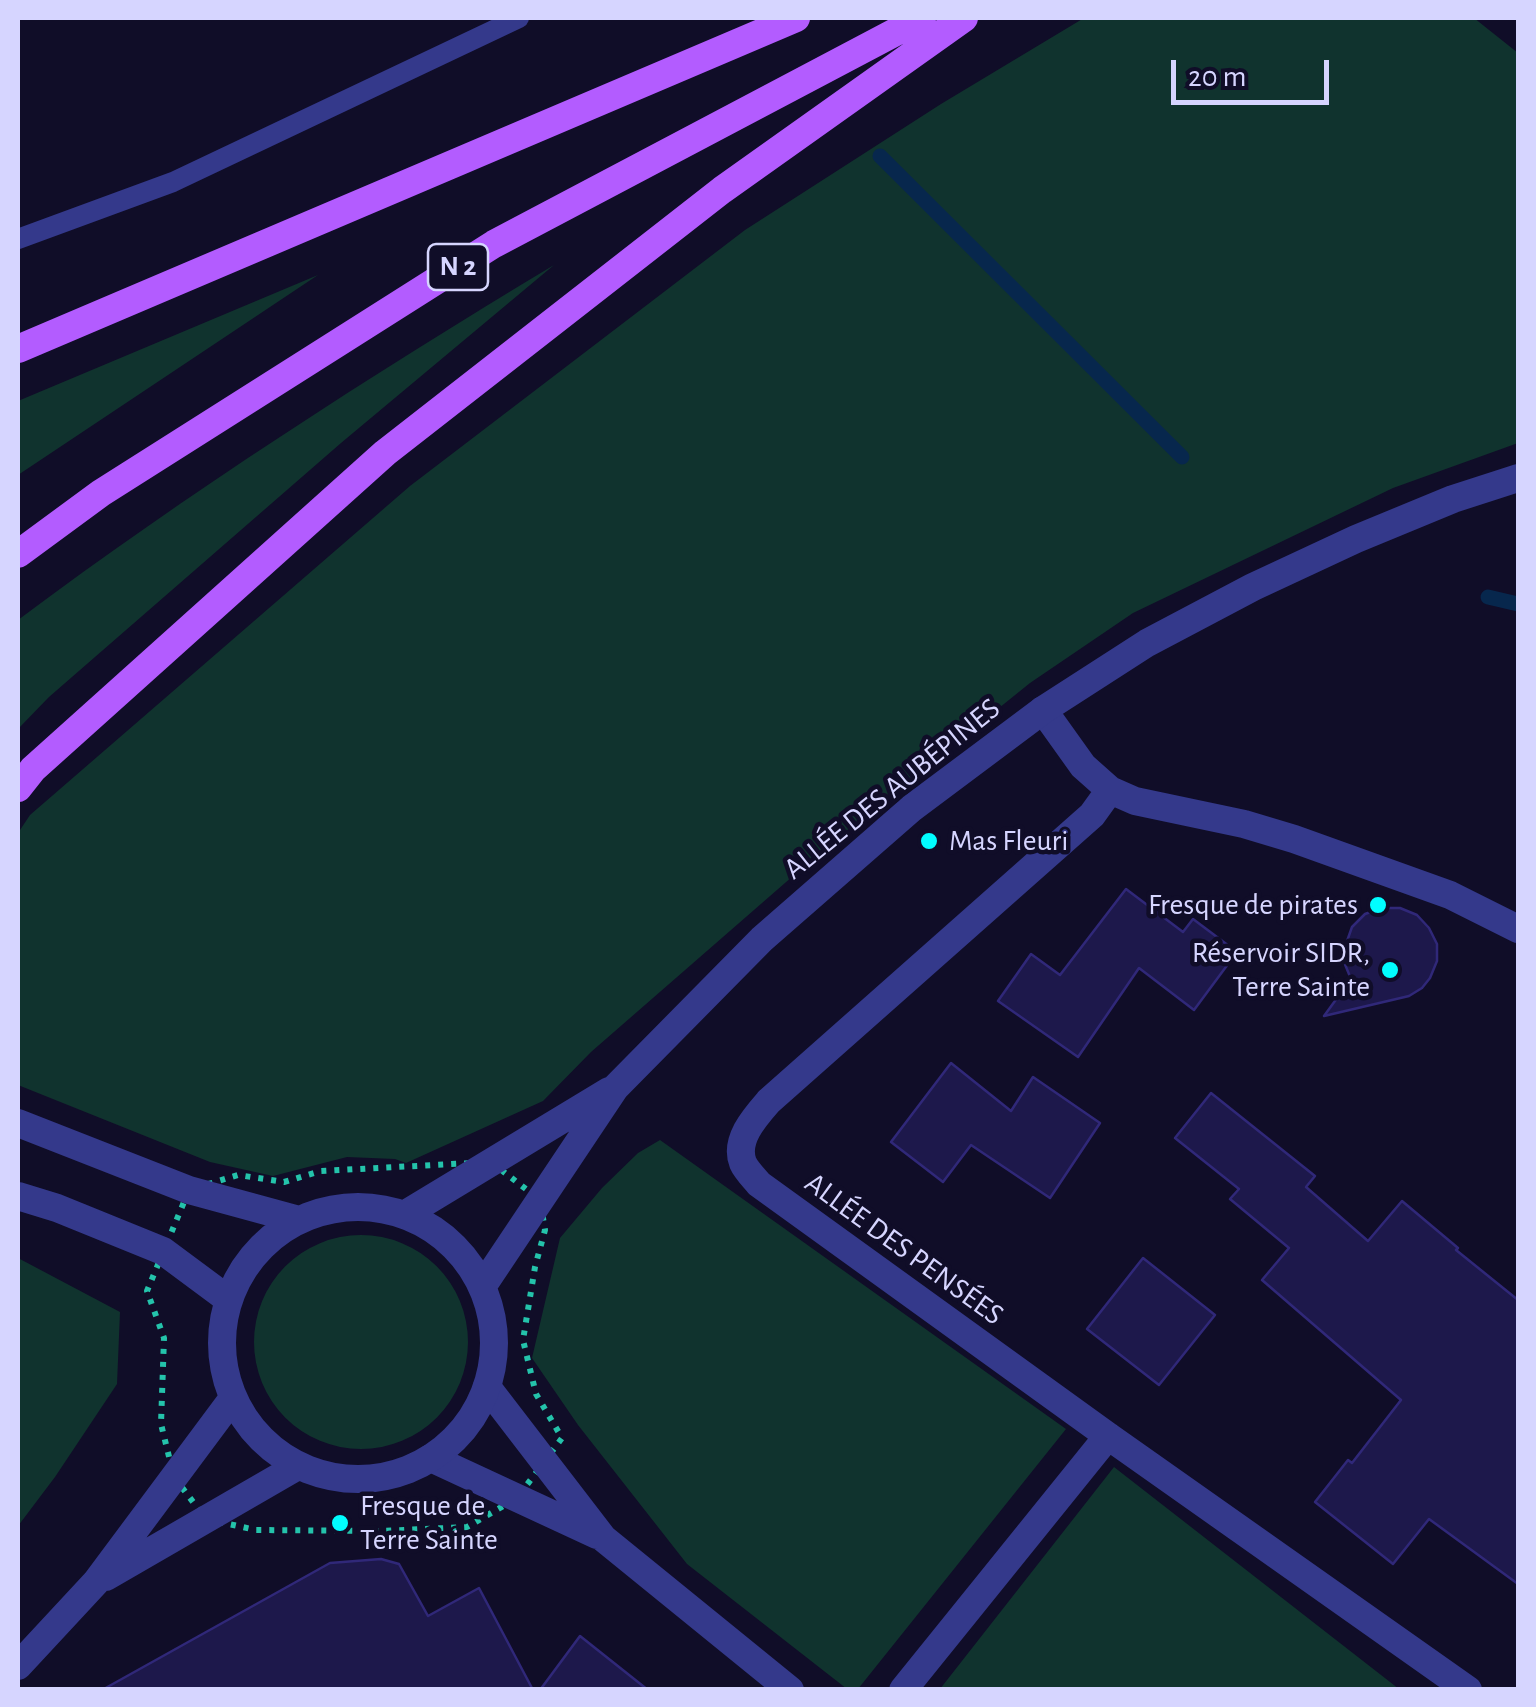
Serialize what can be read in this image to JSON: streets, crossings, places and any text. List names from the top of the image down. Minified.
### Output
{"streets":{"main road":["N 2"],"street":["ALLÉE DES AUBÉPINES","ALLÉE DES PENSÉES"]},"crossings":[["ALLÉE DES AUBÉPINES","ALLÉE DES PENSÉES"]],"places":["Mas Fleuri","Fresque de pirates","Réservoir SIDR, Terre Sainte","Fresque de Terre Sainte"],"scale_bar":"20 m"}
